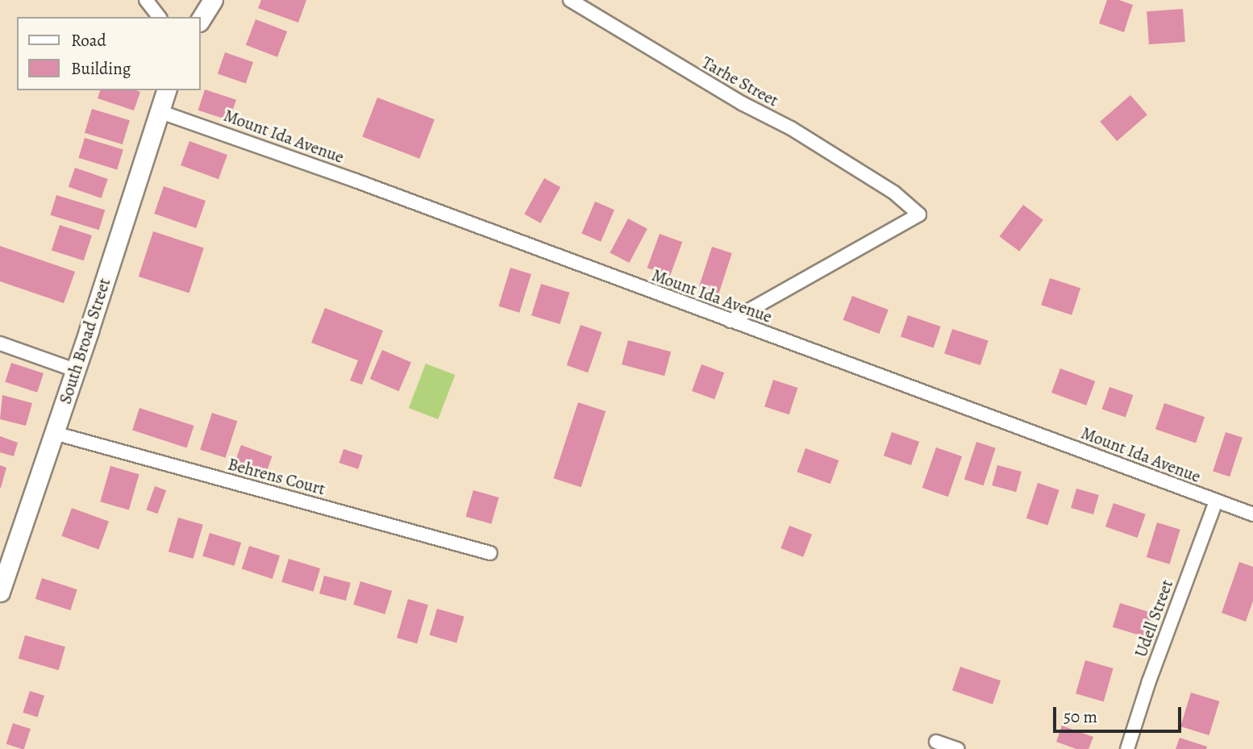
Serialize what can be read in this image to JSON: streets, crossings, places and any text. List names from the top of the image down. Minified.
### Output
{"streets":{"street":["Tarhe Street","Mount Ida Avenue","South Broad Street","Behrens Court","Udell Street"]},"crossings":[["Tarhe Street","Mount Ida Avenue"],["Mount Ida Avenue","South Broad Street"],["Mount Ida Avenue","Udell Street"],["South Broad Street","Behrens Court"]],"legend":["Road","Building"],"scale_bar":"50 m"}
